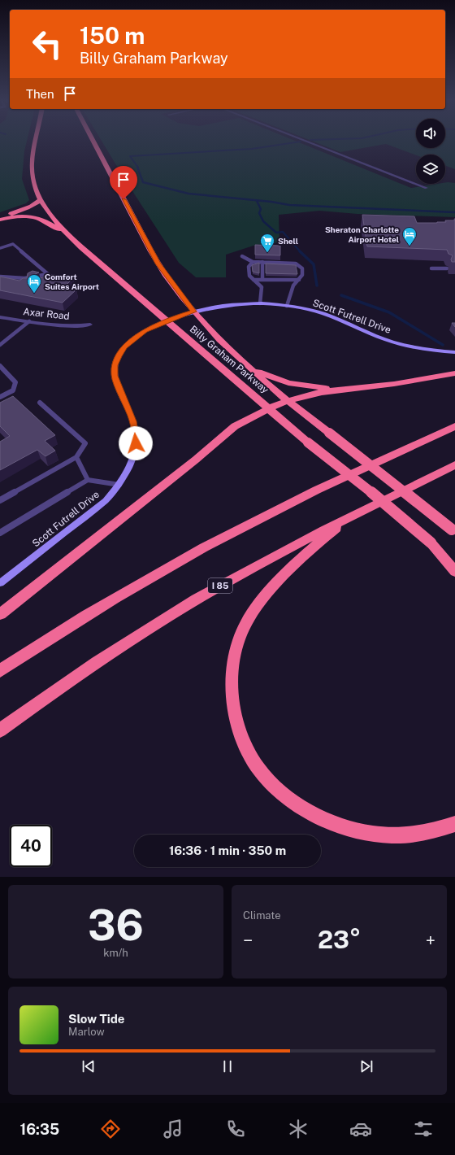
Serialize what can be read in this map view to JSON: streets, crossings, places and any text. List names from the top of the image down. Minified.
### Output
{"streets":{"highway":["Billy Graham Parkway","I 85"],"street":["Axar Road","Scott Futrell Drive"]},"crossings":[["Scott Futrell Drive","Billy Graham Parkway"]],"places":{"hotel":["Sheraton Charlotte Airport Hotel","Comfort Suites Airport"],"supermarket":["Shell"]},"page":{"turn":["150 m","Billy Graham Parkway"],"then":"Then","limit":"40","trip":"16:36 · 1 min · 350 m","tile":[["36","km/h"],"Climate"],"heat":["−","23°","+"],"song":["Slow Tide","Marlow"],"tabs":"16:35"}}
